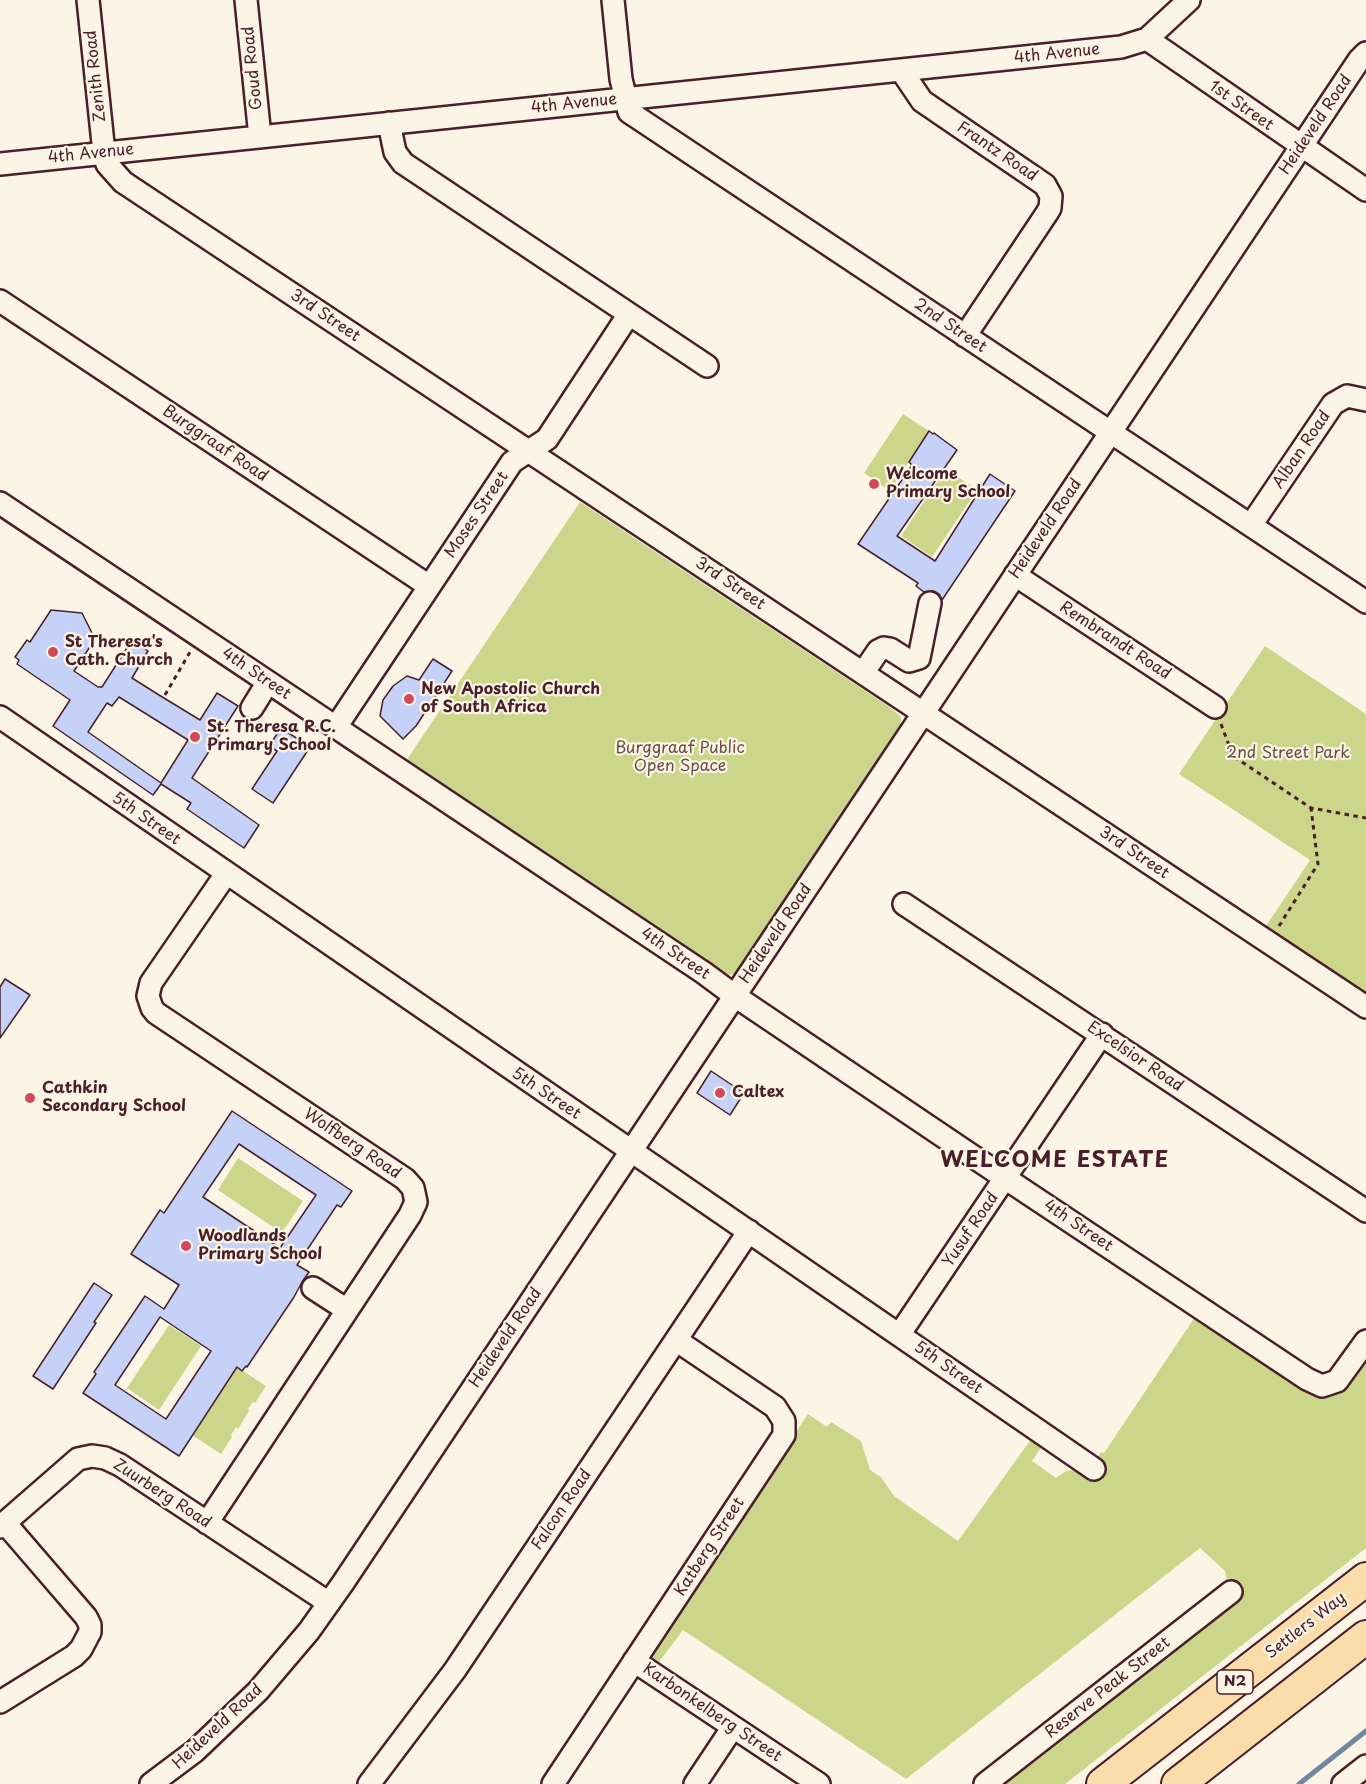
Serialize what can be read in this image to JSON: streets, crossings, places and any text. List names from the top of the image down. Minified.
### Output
{"streets":{"highway":["Settlers Way","N2"],"street":["4th Avenue","Goud Road","Zenith Road","1st Street","Heideveld Road","Frantz Road","3rd Street","2nd Street","Burggraaf Road","Alban Road","Moses Street","Rembrandt Road","4th Street","5th Street","Excelsior Road","Wolfberg Road","Yusuf Road","Zuurberg Road","Falcon Road","Katberg Street","Reserve Peak Street","Karbonkelberg Street"]},"crossings":[["4th Avenue","Goud Road"],["4th Avenue","Zenith Road"],["4th Avenue","1st Street"],["4th Avenue","Frantz Road"],["4th Avenue","3rd Street"],["4th Avenue","2nd Street"],["Zenith Road","3rd Street"],["1st Street","Heideveld Road"],["Heideveld Road","3rd Street"],["Heideveld Road","2nd Street"],["Heideveld Road","Rembrandt Road"],["Heideveld Road","4th Street"],["Heideveld Road","5th Street"],["Heideveld Road","Zuurberg Road"],["Frantz Road","2nd Street"],["3rd Street","Moses Street"],["2nd Street","Alban Road"],["Burggraaf Road","Moses Street"],["Moses Street","4th Street"],["4th Street","Yusuf Road"],["5th Street","Wolfberg Road"],["5th Street","Yusuf Road"],["5th Street","Falcon Road"],["Excelsior Road","Yusuf Road"],["Wolfberg Road","Zuurberg Road"],["Falcon Road","Katberg Street"],["Katberg Street","Karbonkelberg Street"]],"districts":["WELCOME ESTATE"],"parks":["Burggraaf Public Open Space","2nd Street Park"],"places":["Welcome Primary School","St Theresa's Cath. Church","New Apostolic Church of South Africa","St. Theresa R.C. Primary School","Caltex","Cathkin Secondary School","Woodlands Primary School"]}
